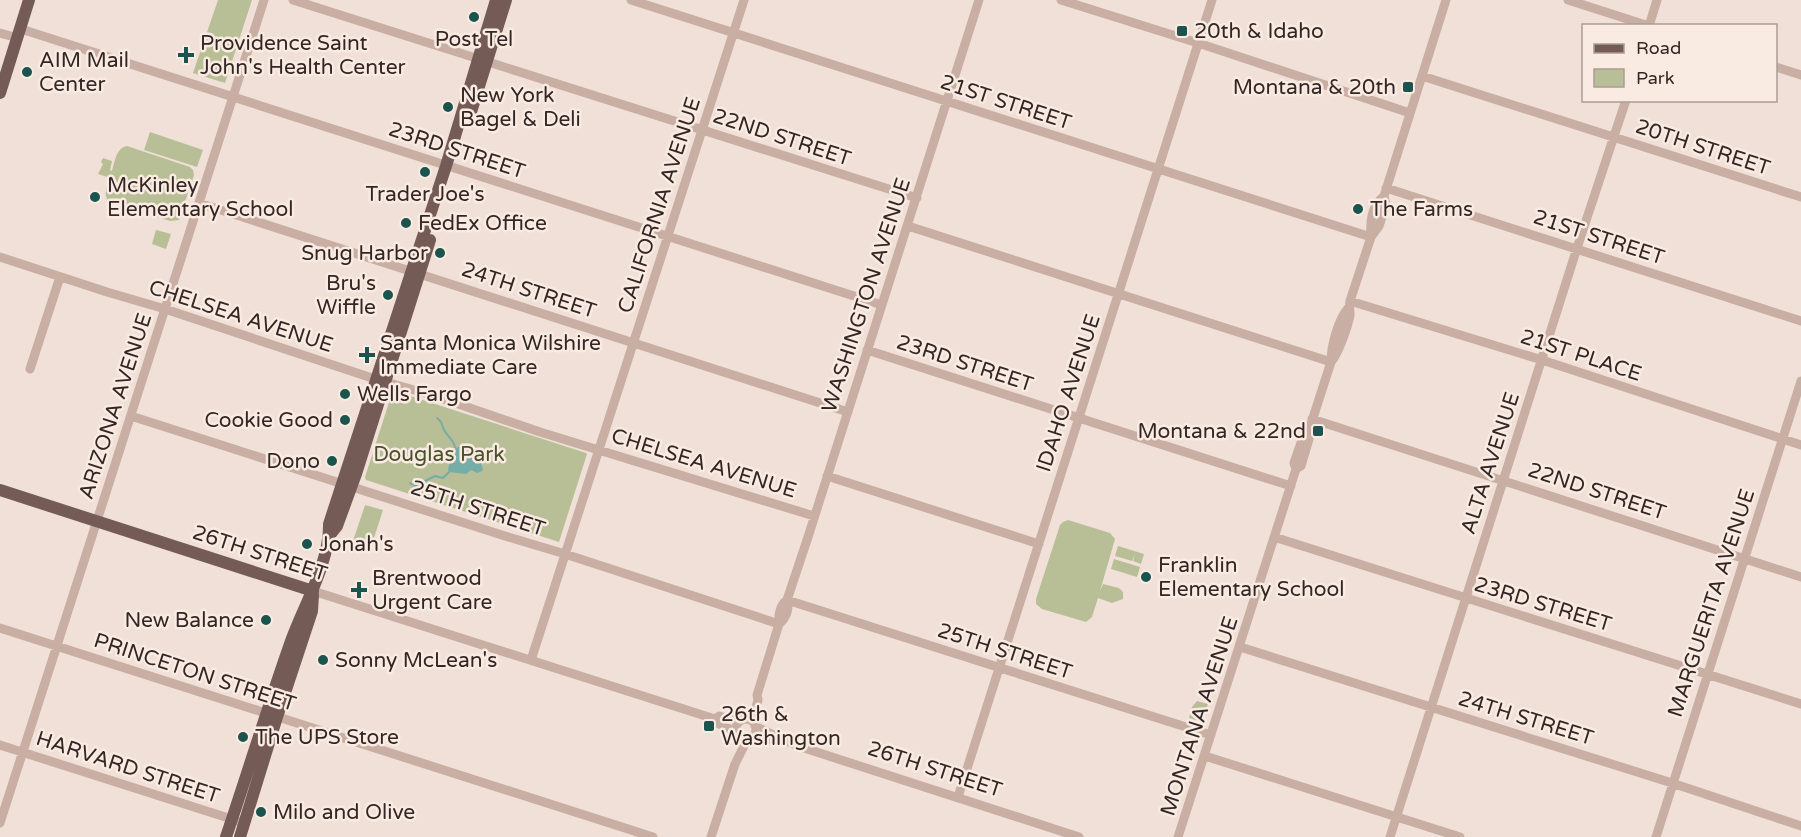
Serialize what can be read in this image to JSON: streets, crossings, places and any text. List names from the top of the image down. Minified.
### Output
{"streets":{"main road":["26TH STREET"],"street":["21ST STREET","22ND STREET","20TH STREET","23RD STREET","CALIFORNIA AVENUE","24TH STREET","WASHINGTON AVENUE","CHELSEA AVENUE","21ST PLACE","IDAHO AVENUE","ARIZONA AVENUE","ALTA AVENUE","25TH STREET","MARGUERITA AVENUE","PRINCETON STREET","MONTANA AVENUE","HARVARD STREET"]},"crossings":[["21ST STREET","CALIFORNIA AVENUE"],["21ST STREET","WASHINGTON AVENUE"],["21ST STREET","IDAHO AVENUE"],["21ST STREET","ALTA AVENUE"],["21ST STREET","MONTANA AVENUE"],["22ND STREET","CALIFORNIA AVENUE"],["22ND STREET","WASHINGTON AVENUE"],["22ND STREET","ALTA AVENUE"],["22ND STREET","MARGUERITA AVENUE"],["22ND STREET","MONTANA AVENUE"],["20TH STREET","ALTA AVENUE"],["20TH STREET","MONTANA AVENUE"],["23RD STREET","CALIFORNIA AVENUE"],["23RD STREET","WASHINGTON AVENUE"],["23RD STREET","IDAHO AVENUE"],["23RD STREET","ARIZONA AVENUE"],["23RD STREET","ALTA AVENUE"],["23RD STREET","MARGUERITA AVENUE"],["23RD STREET","MONTANA AVENUE"],["CALIFORNIA AVENUE","24TH STREET"],["CALIFORNIA AVENUE","CHELSEA AVENUE"],["CALIFORNIA AVENUE","25TH STREET"],["CALIFORNIA AVENUE","26TH STREET"],["24TH STREET","WASHINGTON AVENUE"],["24TH STREET","ARIZONA AVENUE"],["24TH STREET","ALTA AVENUE"],["24TH STREET","MARGUERITA AVENUE"],["24TH STREET","MONTANA AVENUE"],["WASHINGTON AVENUE","CHELSEA AVENUE"],["WASHINGTON AVENUE","25TH STREET"],["WASHINGTON AVENUE","26TH STREET"],["CHELSEA AVENUE","ARIZONA AVENUE"],["21ST PLACE","ALTA AVENUE"],["21ST PLACE","MARGUERITA AVENUE"],["21ST PLACE","MONTANA AVENUE"],["IDAHO AVENUE","25TH STREET"],["IDAHO AVENUE","26TH STREET"],["ARIZONA AVENUE","25TH STREET"],["ARIZONA AVENUE","26TH STREET"],["ARIZONA AVENUE","PRINCETON STREET"],["ARIZONA AVENUE","HARVARD STREET"],["25TH STREET","MONTANA AVENUE"]],"parks":["Douglas Park"],"places":{"other":["Post Tel","AIM Mail Center","New York Bagel & Deli","Trader Joe's","McKinley Elementary School","The Farms","FedEx Office","Snug Harbor","Bru's Wiffle","Wells Fargo","Cookie Good","Dono","Jonah's","Franklin Elementary School","New Balance","Sonny McLean's","The UPS Store","Milo and Olive"],"transit":["20th & Idaho","Montana & 20th","Montana & 22nd","26th & Washington"],"health":["Providence Saint John's Health Center","Santa Monica Wilshire Immediate Care","Brentwood Urgent Care"]},"legend":["Road","Park"]}
